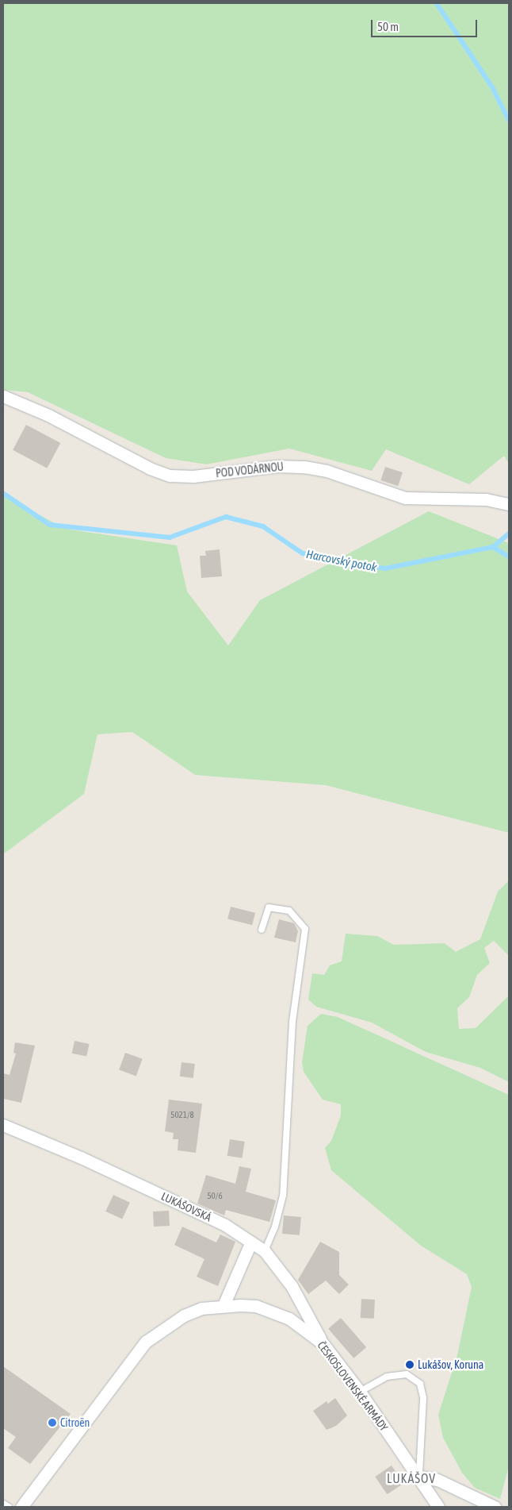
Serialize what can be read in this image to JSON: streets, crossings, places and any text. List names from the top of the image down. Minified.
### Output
{"streets":{"street":["POD VODÁRNOU","LUKÁŠOVSKÁ","ČESKOSLOVENSKÉ ARMÁDY"]},"crossings":[["LUKÁŠOVSKÁ","ČESKOSLOVENSKÉ ARMÁDY"]],"districts":["LUKÁŠOV"],"water":["Harcovský potok"],"places":["Lukášov, Koruna","Citroën"],"house_numbers":["5021/8","50/6"],"scale_bar":"50 m"}
